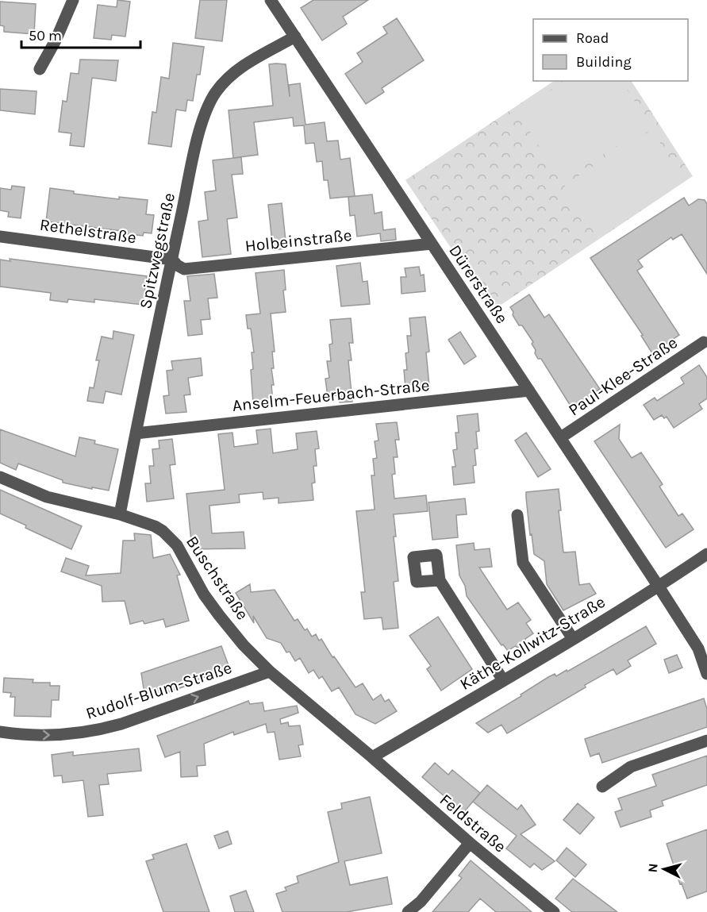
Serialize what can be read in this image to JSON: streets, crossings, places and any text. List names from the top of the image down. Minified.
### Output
{"streets":{"street":["Rethelstraße","Holbeinstraße","Spitzwegstraße","Dürerstraße","Paul-Klee-Straße","Anselm-Feuerbach-Straße","Buschstraße","Käthe-Kollwitz-Straße","Rudolf-Blum-Straße","Feldstraße"]},"crossings":[["Rethelstraße","Holbeinstraße"],["Rethelstraße","Spitzwegstraße"],["Holbeinstraße","Spitzwegstraße"],["Holbeinstraße","Dürerstraße"],["Spitzwegstraße","Dürerstraße"],["Spitzwegstraße","Anselm-Feuerbach-Straße"],["Spitzwegstraße","Buschstraße"],["Dürerstraße","Paul-Klee-Straße"],["Dürerstraße","Anselm-Feuerbach-Straße"],["Dürerstraße","Käthe-Kollwitz-Straße"],["Buschstraße","Käthe-Kollwitz-Straße"],["Buschstraße","Rudolf-Blum-Straße"],["Buschstraße","Feldstraße"],["Käthe-Kollwitz-Straße","Feldstraße"]],"one_way":["Rudolf-Blum-Straße"],"legend":["Road","Building"],"scale_bar":"50 m","north":"left"}
